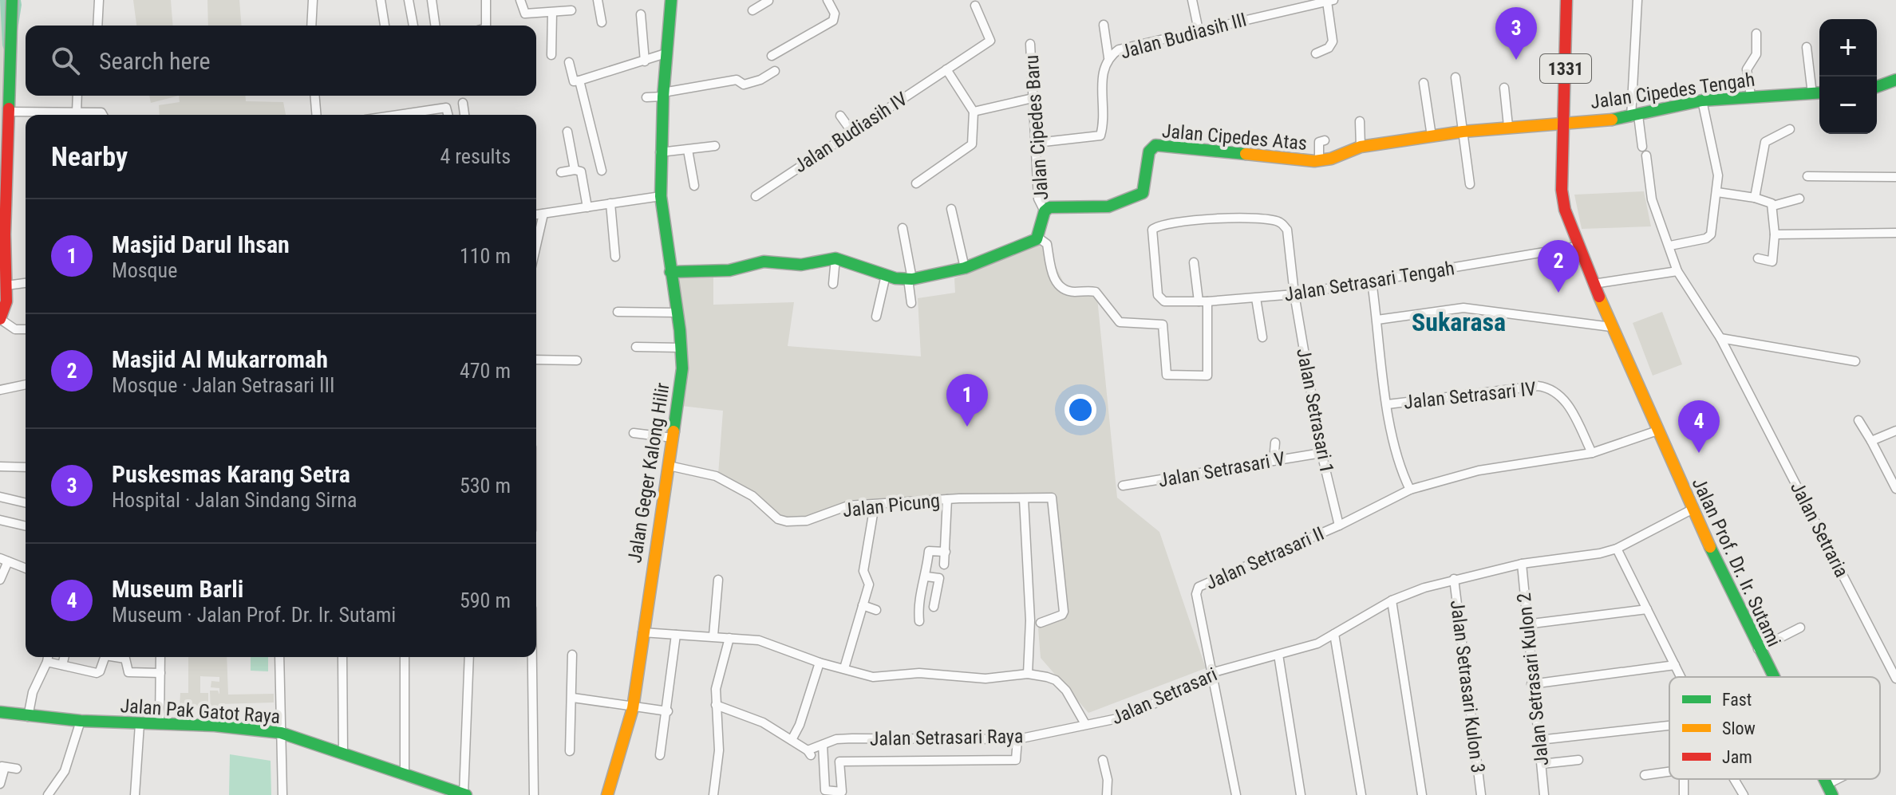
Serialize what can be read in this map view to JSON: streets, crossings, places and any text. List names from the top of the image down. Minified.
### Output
{"streets":{"street":["Jalan Budiasih III","1331","Jalan Cipedes Tengah","Jalan Cipedes Baru","Jalan Budiasih IV","Jalan Cipedes Atas","Jalan Setrasari Tengah","Jalan Setrasari IV","Jalan Setrasari 1","Jalan Setrasari V","Jalan Geger Kalong Hilir","Jalan Picung","Jalan Setraria","Jalan Setrasari II","Jalan Prof. Dr. Ir. Sutami","Jalan Setrasari Kulon 2","Jalan Setrasari Kulon 3","Jalan Setrasari","Jalan Pak Gatot Raya","Jalan Setrasari Raya"]},"crossings":[["Jalan Budiasih III","Jalan Cipedes Baru"],["1331","Jalan Cipedes Tengah"],["1331","Jalan Cipedes Atas"],["1331","Jalan Prof. Dr. Ir. Sutami"],["Jalan Cipedes Tengah","Jalan Cipedes Atas"],["Jalan Cipedes Tengah","Jalan Setraria"],["Jalan Cipedes Tengah","Jalan Prof. Dr. Ir. Sutami"],["Jalan Cipedes Baru","Jalan Cipedes Atas"],["Jalan Cipedes Atas","Jalan Prof. Dr. Ir. Sutami"],["Jalan Setrasari Tengah","Jalan Setrasari 1"],["Jalan Setrasari Tengah","Jalan Prof. Dr. Ir. Sutami"],["Jalan Setrasari IV","Jalan Setrasari II"],["Jalan Setrasari 1","Jalan Setrasari V"],["Jalan Setrasari 1","Jalan Setrasari II"],["Jalan Geger Kalong Hilir","Jalan Picung"],["Jalan Geger Kalong Hilir","Jalan Setrasari"],["Jalan Setrasari II","Jalan Prof. Dr. Ir. Sutami"],["Jalan Setrasari II","Jalan Setrasari"],["Jalan Prof. Dr. Ir. Sutami","Jalan Setrasari"],["Jalan Setrasari Kulon 2","Jalan Setrasari"],["Jalan Setrasari Kulon 3","Jalan Setrasari"],["Jalan Setrasari","Jalan Setrasari Raya"]],"districts":["Sukarasa"],"legend":["Fast","Slow","Jam"],"page":{"pins":["3","2","1","4"],"map_buttons":["+","−"],"search":"Search here","heading":["Nearby","4 results"],"list":[{"mark":"1","name":"Masjid Darul Ihsan","note":"Mosque","value":"110 m"},{"mark":"2","name":"Masjid Al Mukarromah","note":"Mosque · Jalan Setrasari III","value":"470 m"},{"mark":"3","name":"Puskesmas Karang Setra","note":"Hospital · Jalan Sindang Sirna","value":"530 m"},{"mark":"4","name":"Museum Barli","note":"Museum · Jalan Prof. Dr. Ir. Sutami","value":"590 m"}]}}
